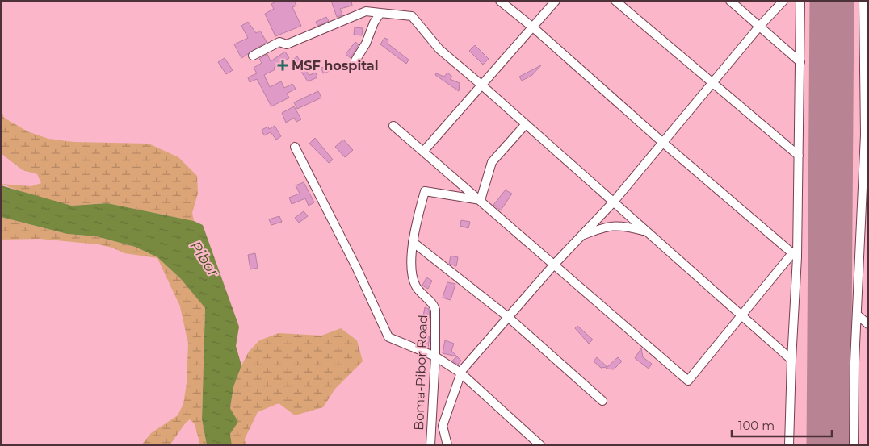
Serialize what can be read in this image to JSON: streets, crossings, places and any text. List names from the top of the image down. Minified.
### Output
{"streets":{"street":["Boma-Pibor Road"]},"water":["Pibor"],"places":{"health":["MSF hospital"]},"scale_bar":"100 m"}
